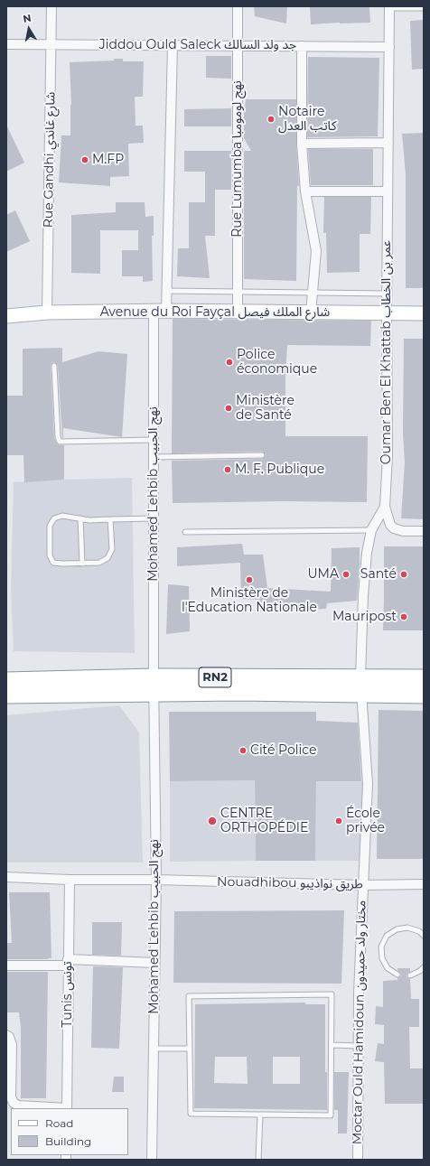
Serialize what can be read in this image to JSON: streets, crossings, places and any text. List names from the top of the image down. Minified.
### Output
{"streets":{"highway":["RN2"],"street":["Jiddou Ould Saleck جد ولد السالك","Rue Lumumba نهج لومومبا","Rue Gandhi شارع غاندي","Avenue du Roi Fayçal شارع الملك فيصل","Oumar Ben El Khattab عمر بن الخطاب","Mohamed Lehbib نهج الحبيب","Nouadhibou طريق نواذيبو","Tunis تونس","Moctar Ould Hamidoun مختار ولد حميدون"]},"crossings":[["Jiddou Ould Saleck جد ولد السالك","Rue Lumumba نهج لومومبا"],["Jiddou Ould Saleck جد ولد السالك","Rue Gandhi شارع غاندي"],["Jiddou Ould Saleck جد ولد السالك","Oumar Ben El Khattab عمر بن الخطاب"],["Jiddou Ould Saleck جد ولد السالك","Mohamed Lehbib نهج الحبيب"],["Rue Lumumba نهج لومومبا","Avenue du Roi Fayçal شارع الملك فيصل"],["Rue Gandhi شارع غاندي","Avenue du Roi Fayçal شارع الملك فيصل"],["Avenue du Roi Fayçal شارع الملك فيصل","Oumar Ben El Khattab عمر بن الخطاب"],["Avenue du Roi Fayçal شارع الملك فيصل","Mohamed Lehbib نهج الحبيب"],["Oumar Ben El Khattab عمر بن الخطاب","RN2"],["Oumar Ben El Khattab عمر بن الخطاب","Moctar Ould Hamidoun مختار ولد حميدون"],["Mohamed Lehbib نهج الحبيب","RN2"],["Mohamed Lehbib نهج الحبيب","Nouadhibou طريق نواذيبو"],["RN2","Moctar Ould Hamidoun مختار ولد حميدون"],["Nouadhibou طريق نواذيبو","Tunis تونس"],["Nouadhibou طريق نواذيبو","Moctar Ould Hamidoun مختار ولد حميدون"]],"places":["Notaire كاتب العدل","M.FP","Police économique","Ministère de Santé","M. F. Publique","UMA","Santé","Ministère de l'Education Nationale","Mauripost","Cité Police","CENTRE ORTHOPÉDIE","École privée"],"legend":["Road","Building"],"north":"top"}
